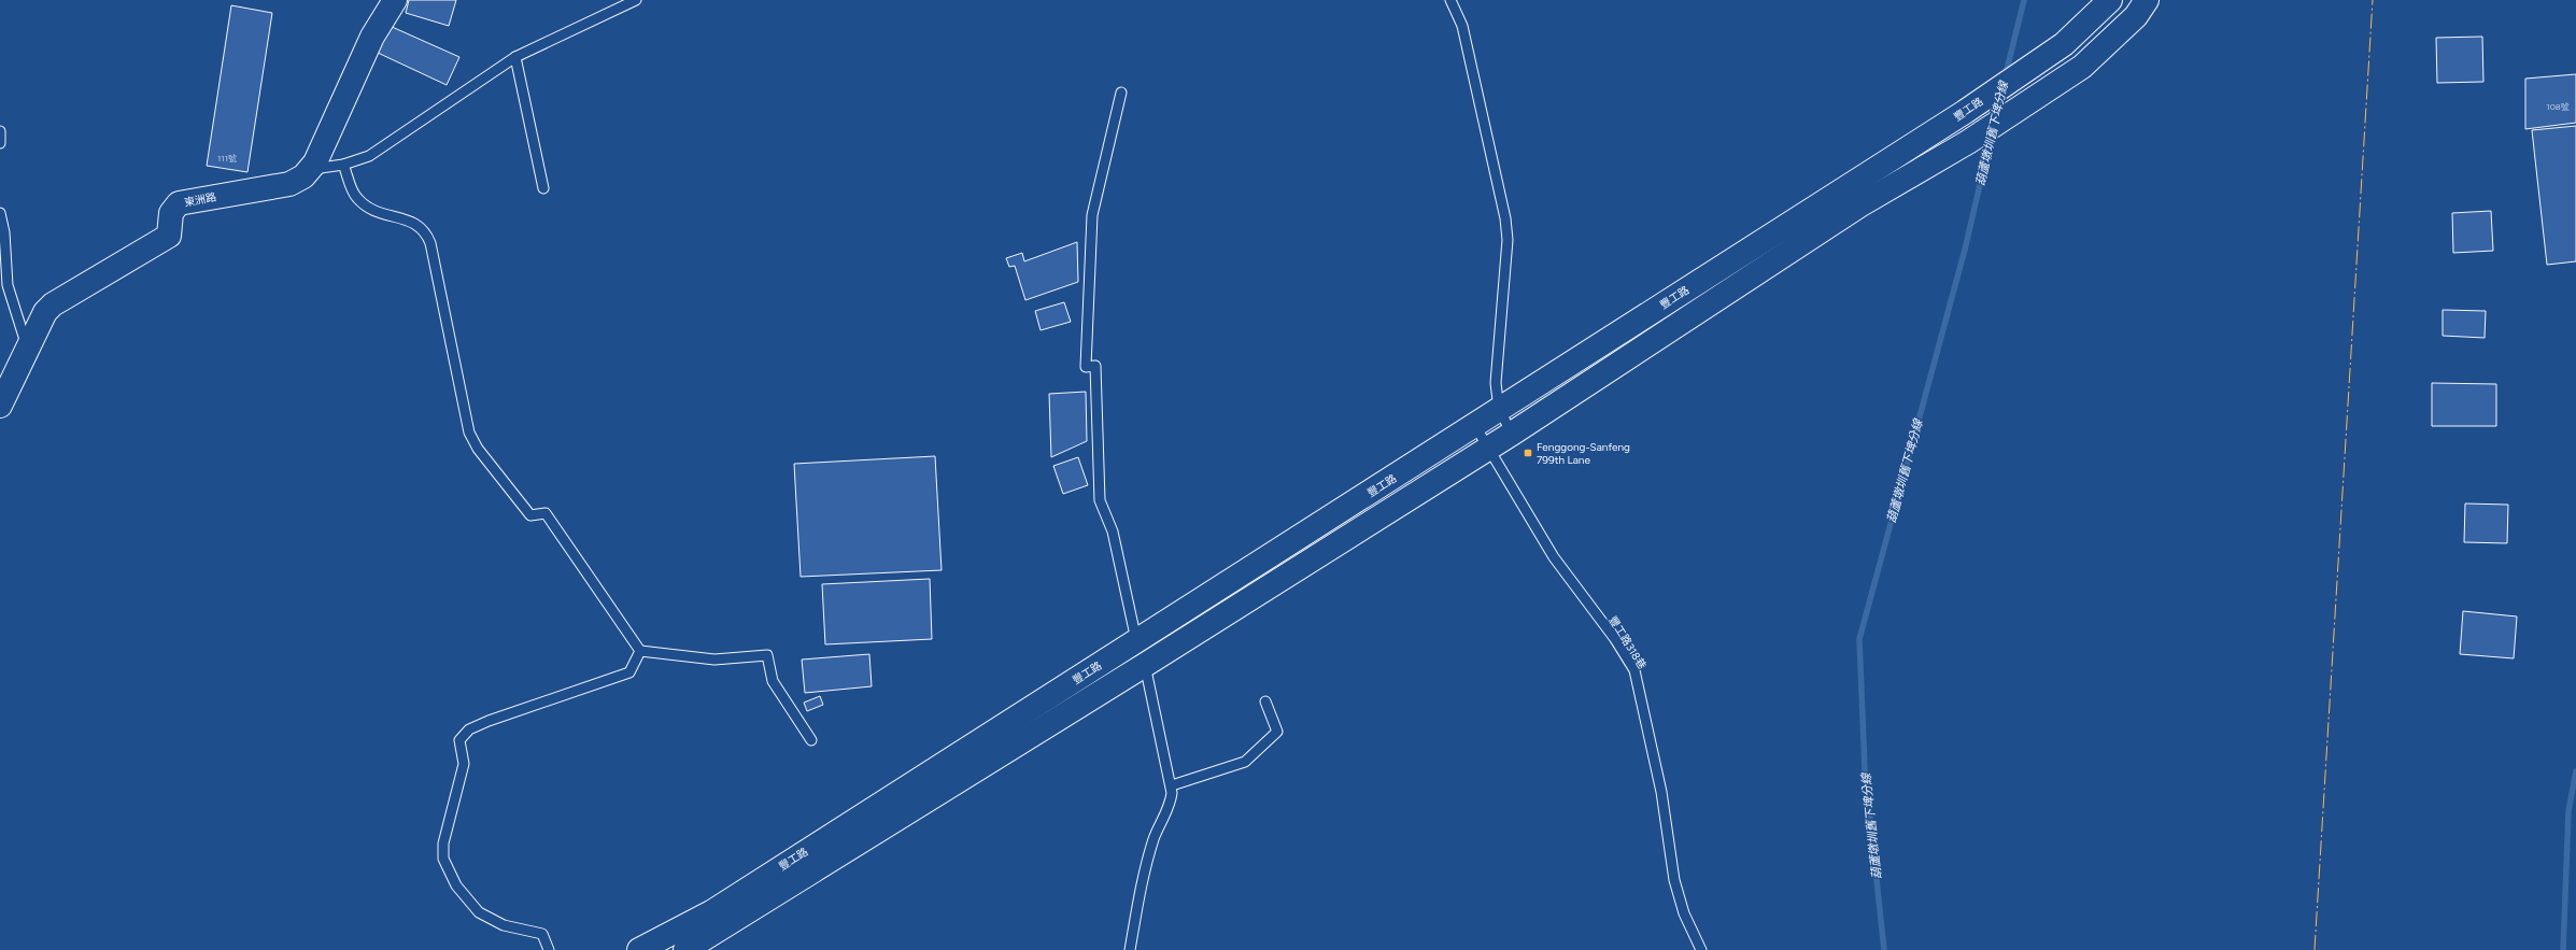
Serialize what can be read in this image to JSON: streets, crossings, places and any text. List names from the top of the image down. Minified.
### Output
{"streets":{"street":["豐工路","東洲路"],"lane":["豐工路318巷"]},"crossings":[["豐工路","豐工路318巷"]],"water":["葫蘆墩圳舊下埤分線"],"places":{"transit":["Fenggong-Sanfeng 799th Lane"]},"house_numbers":["108號","111號"]}
